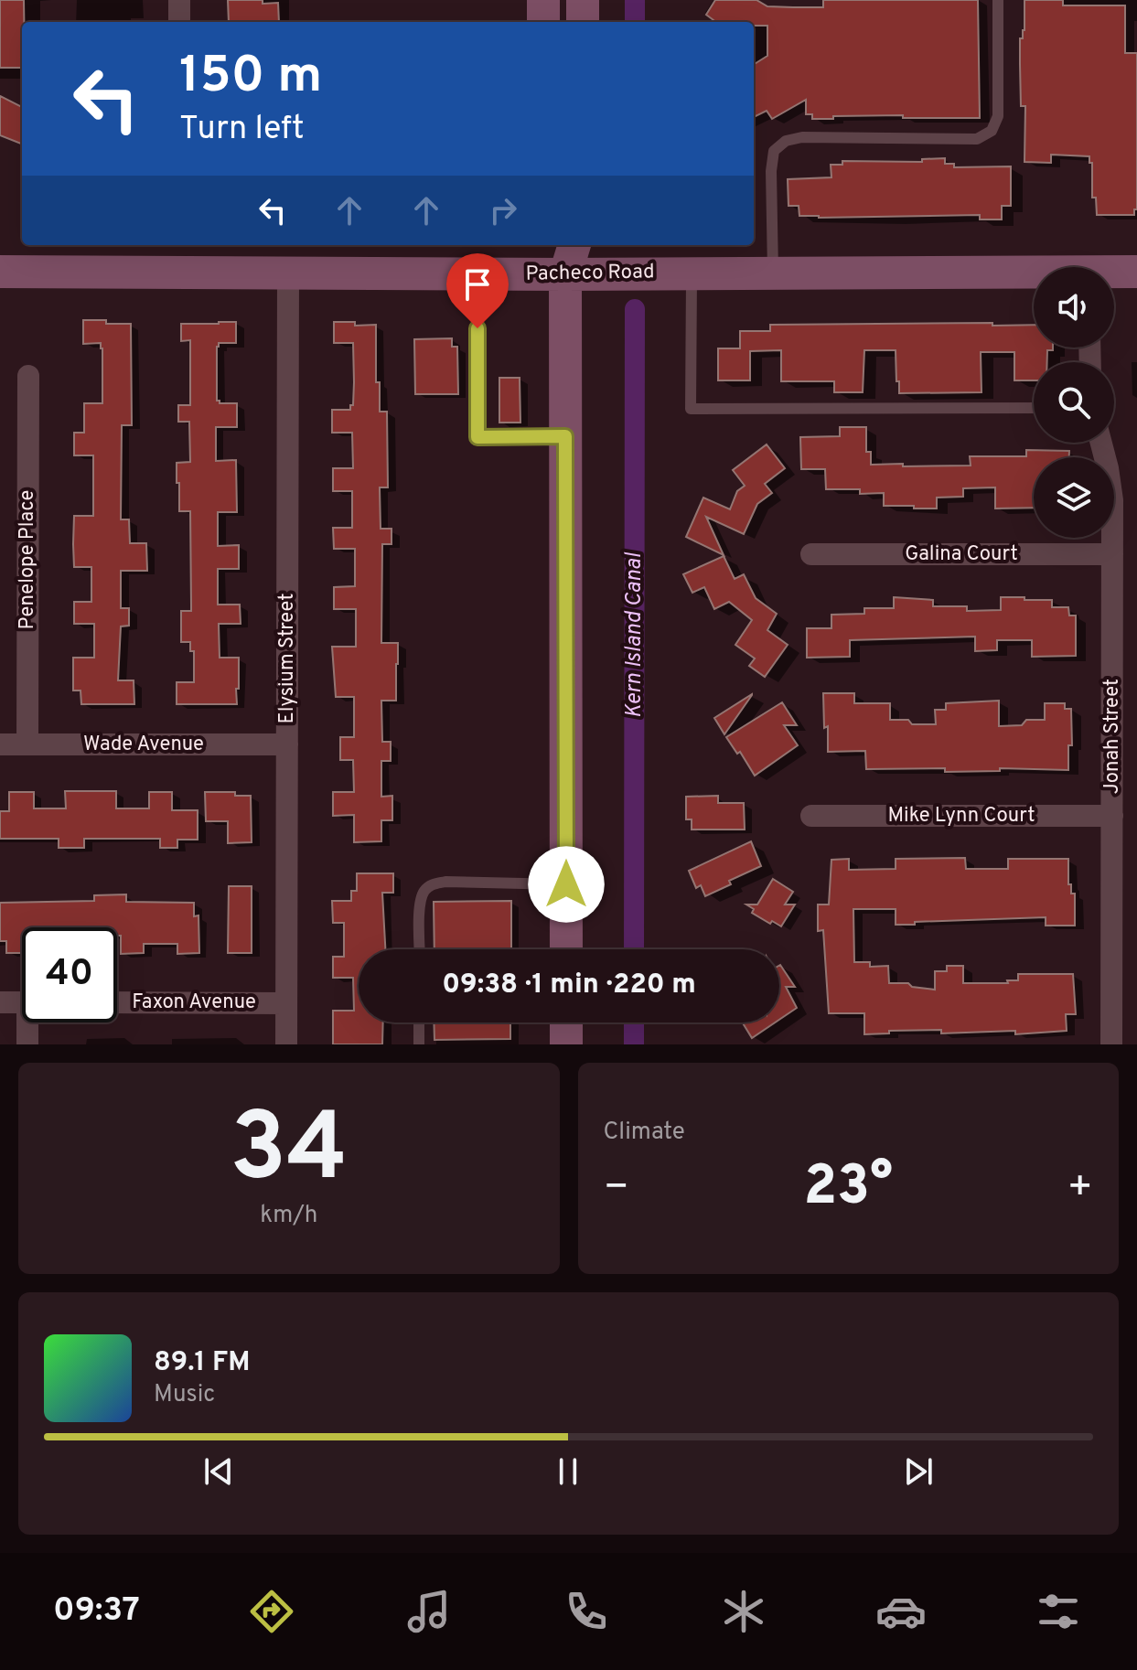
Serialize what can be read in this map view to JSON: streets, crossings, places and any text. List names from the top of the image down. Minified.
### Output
{"streets":{"street":["Pacheco Road","Galina Court","Penelope Place","Elysium Street","Jonah Street","Wade Avenue","Mike Lynn Court","Faxon Avenue"]},"crossings":[["Pacheco Road","Elysium Street"],["Galina Court","Jonah Street"],["Penelope Place","Wade Avenue"],["Elysium Street","Wade Avenue"],["Elysium Street","Faxon Avenue"],["Jonah Street","Mike Lynn Court"]],"water":["Kern Island Canal"],"page":{"turn":["150 m","Turn left"],"limit":"40","trip":"09:38 · 1 min · 220 m","tile":[["34","km/h"],"Climate"],"heat":["−","23°","+"],"song":["89.1 FM","Music"],"tabs":"09:37"}}
